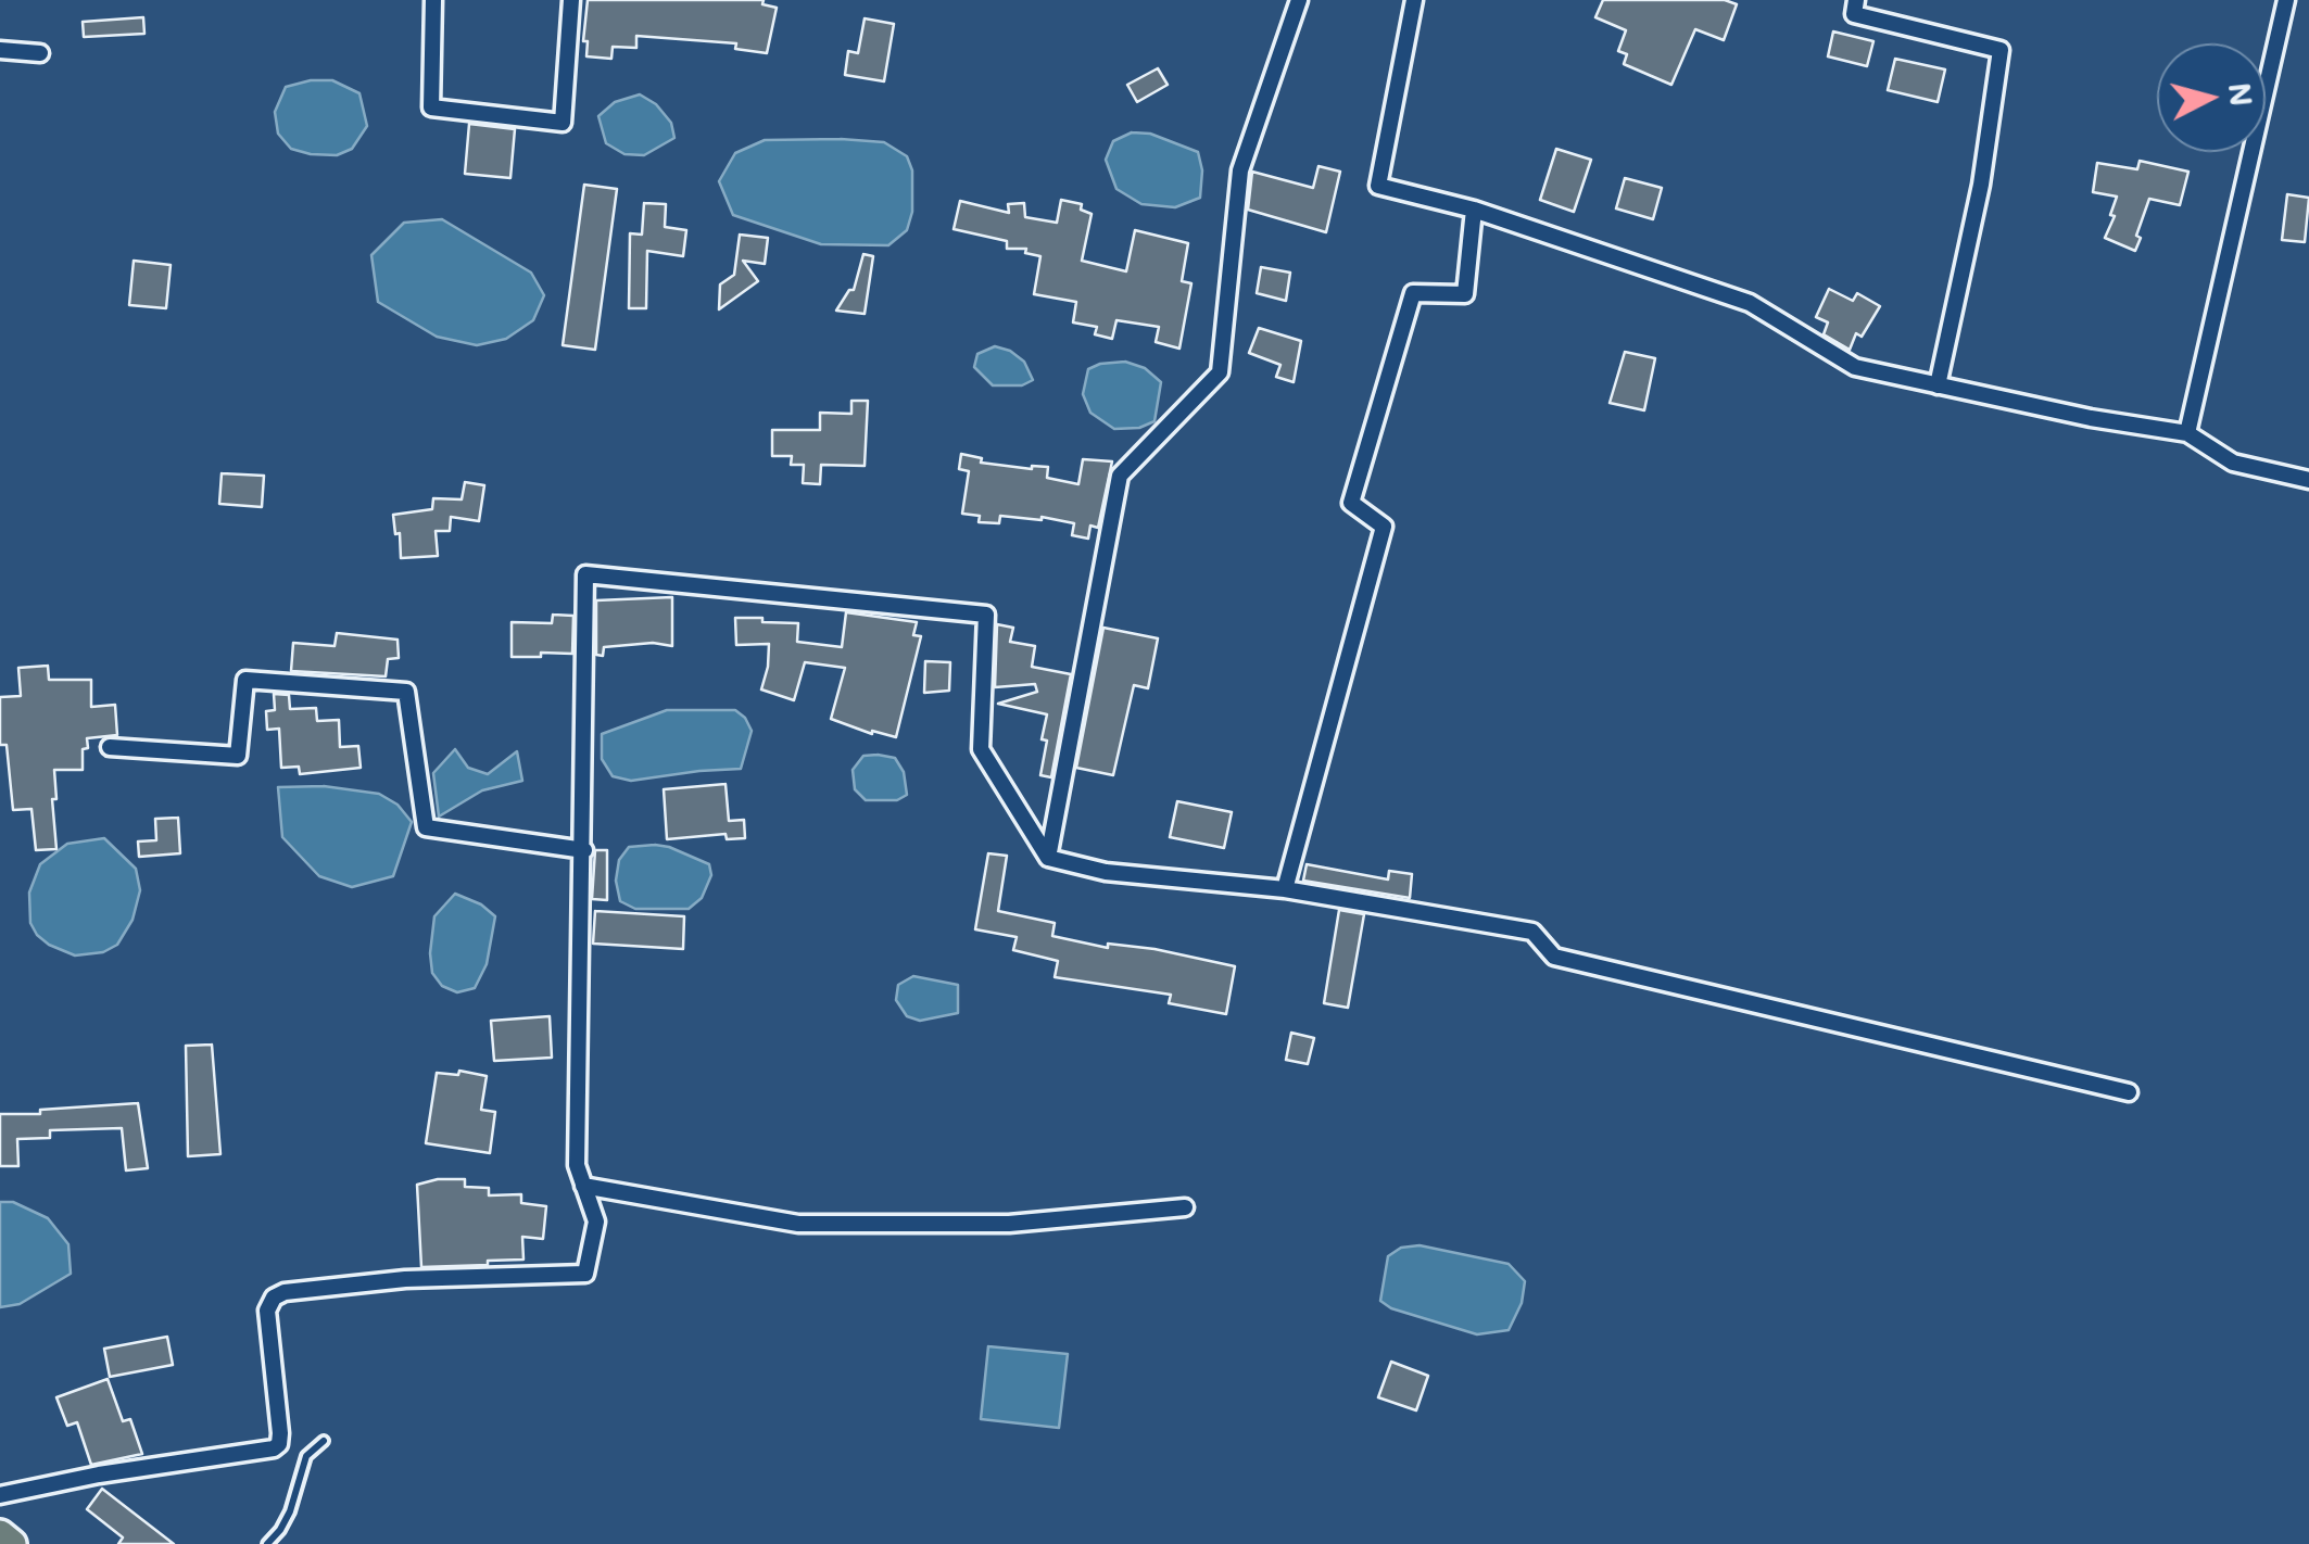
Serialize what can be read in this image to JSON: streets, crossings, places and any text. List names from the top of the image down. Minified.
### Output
{"north":"right"}
